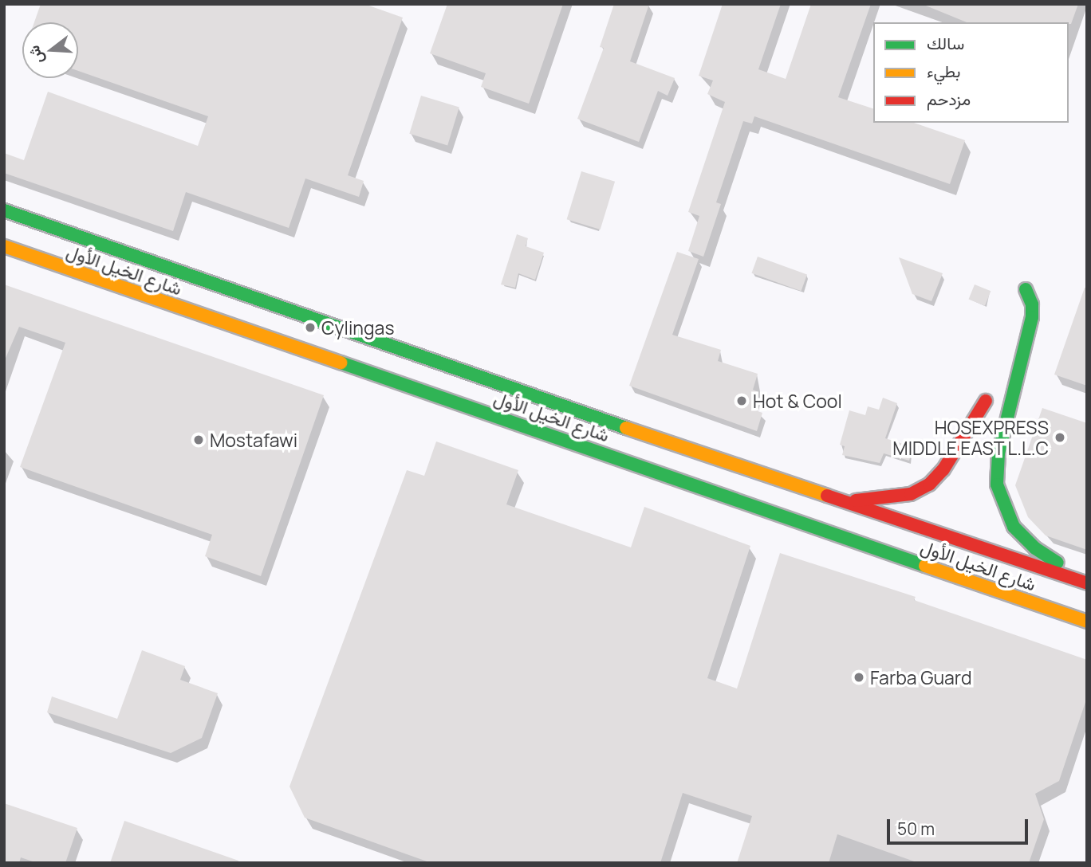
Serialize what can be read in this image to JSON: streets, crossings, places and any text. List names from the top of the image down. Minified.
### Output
{"streets":{"main road":["شارع الخيل الأول"]},"places":["Cylingas","Hot & Cool","HOSEXPRESS MIDDLE EAST L.L.C","Mostafawi","Farba Guard"],"legend":["سالك","بطيء","مزدحم"],"scale_bar":"50 m","north":"left"}
